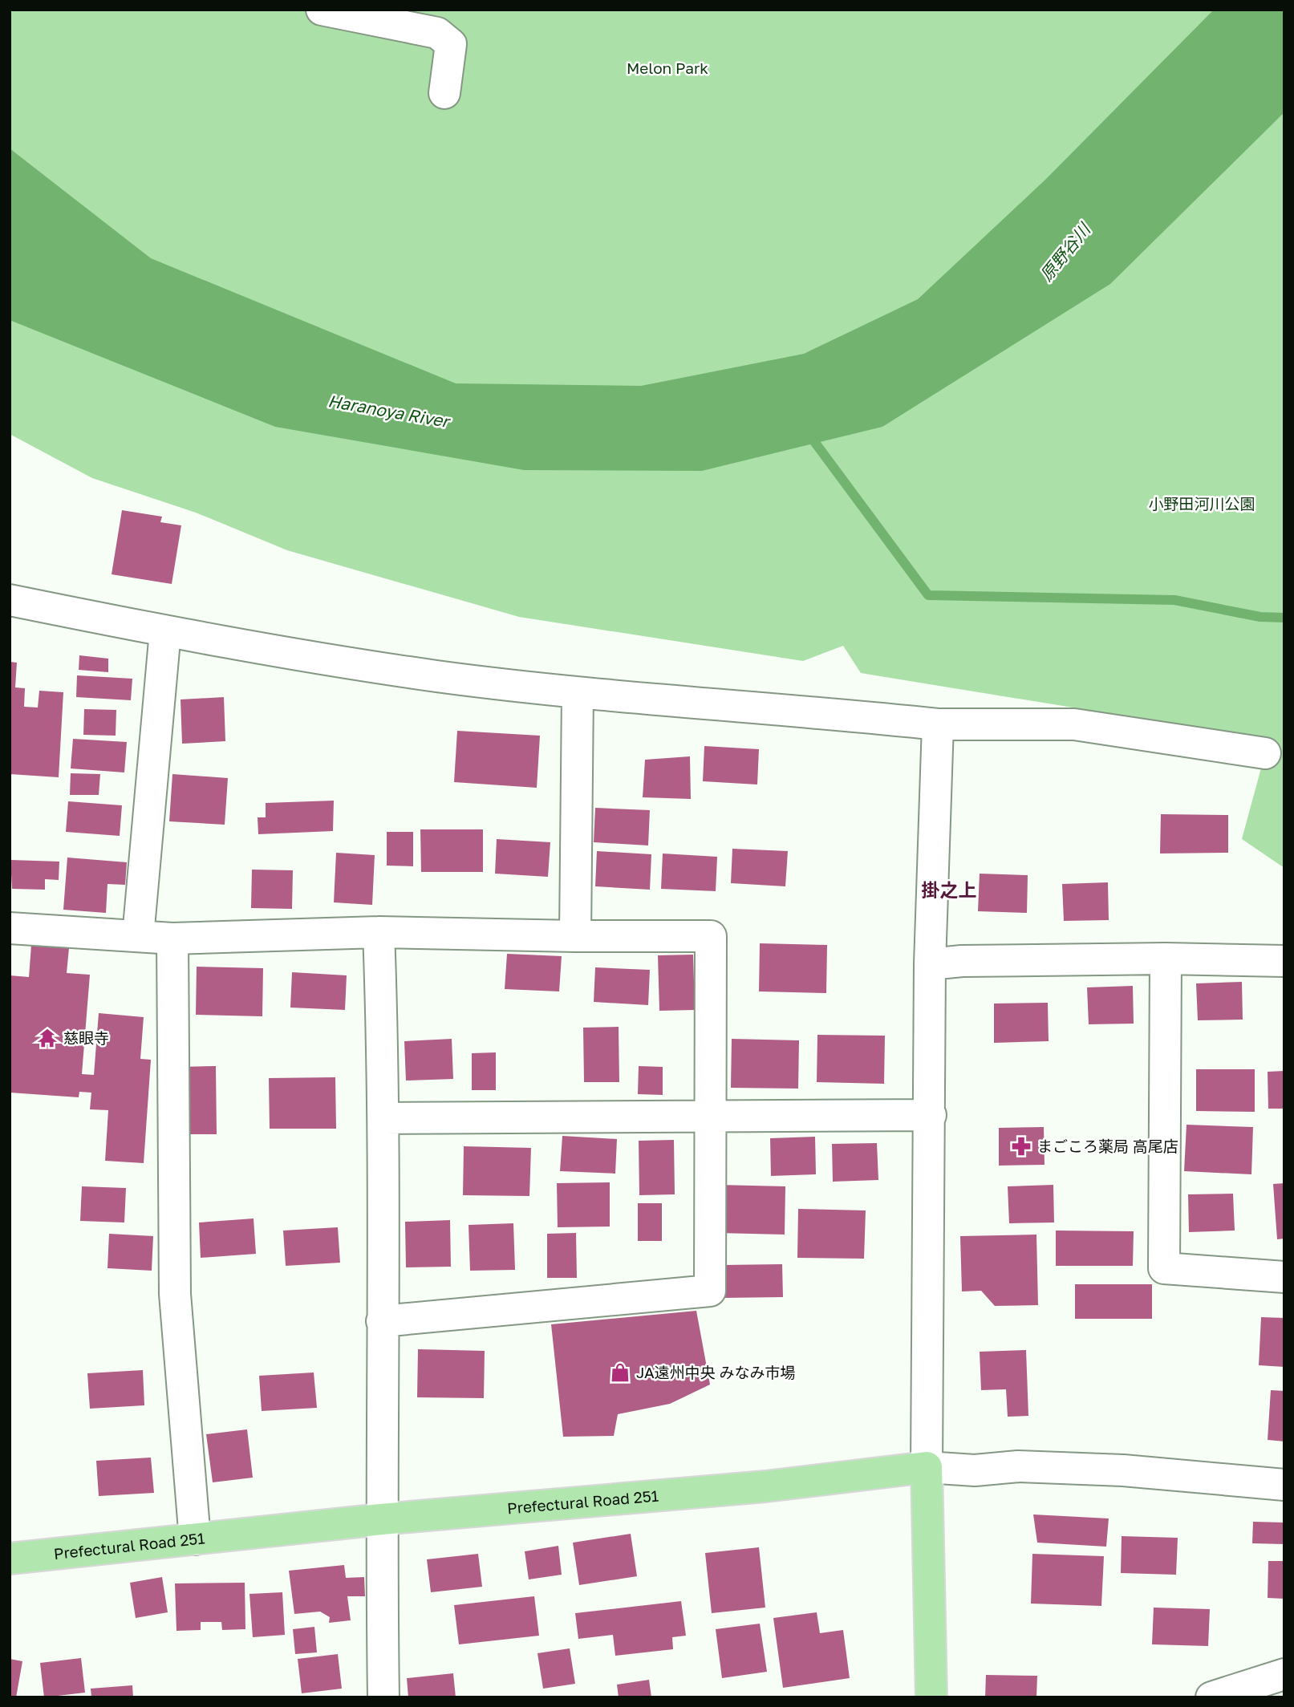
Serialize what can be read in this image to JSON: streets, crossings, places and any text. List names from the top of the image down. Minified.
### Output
{"streets":{"main road":["Prefectural Road 251"]},"districts":["掛之上"],"water":["原野谷川","Haranoya River"],"parks":["Melon Park","小野田河川公園"],"places":{"temple":["慈眼寺"],"pharmacy":["まごころ薬局 高尾店"],"shop":["JA遠州中央 みなみ市場"]}}
